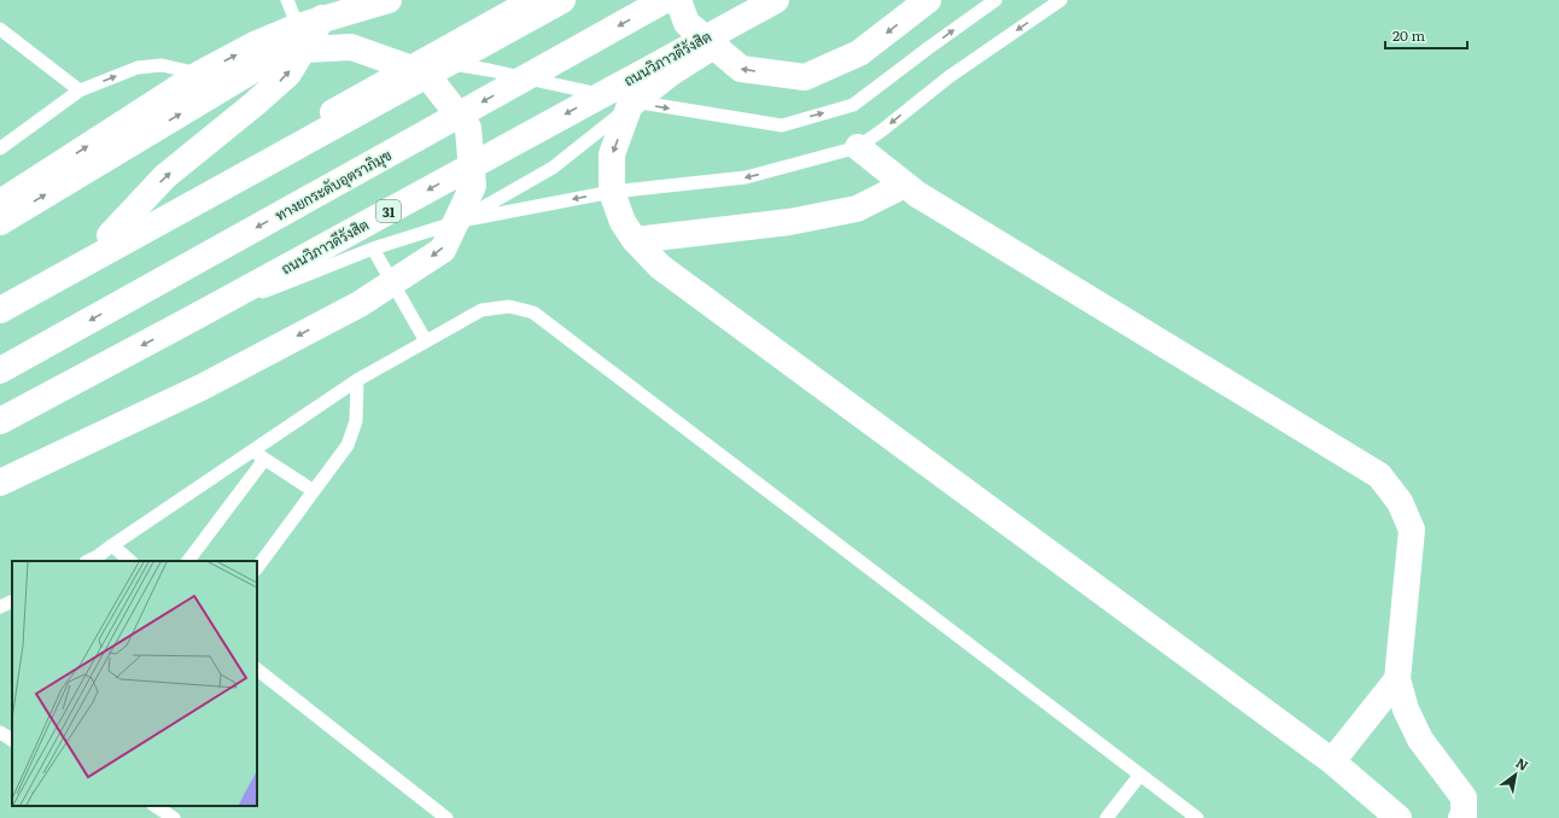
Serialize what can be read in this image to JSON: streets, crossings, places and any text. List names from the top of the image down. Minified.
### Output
{"streets":{"main road":["ถนนวิภาวดีรังสิต","ทางยกระดับอุตราภิมุข","31"]},"scale_bar":"20 m","north":"top right"}
